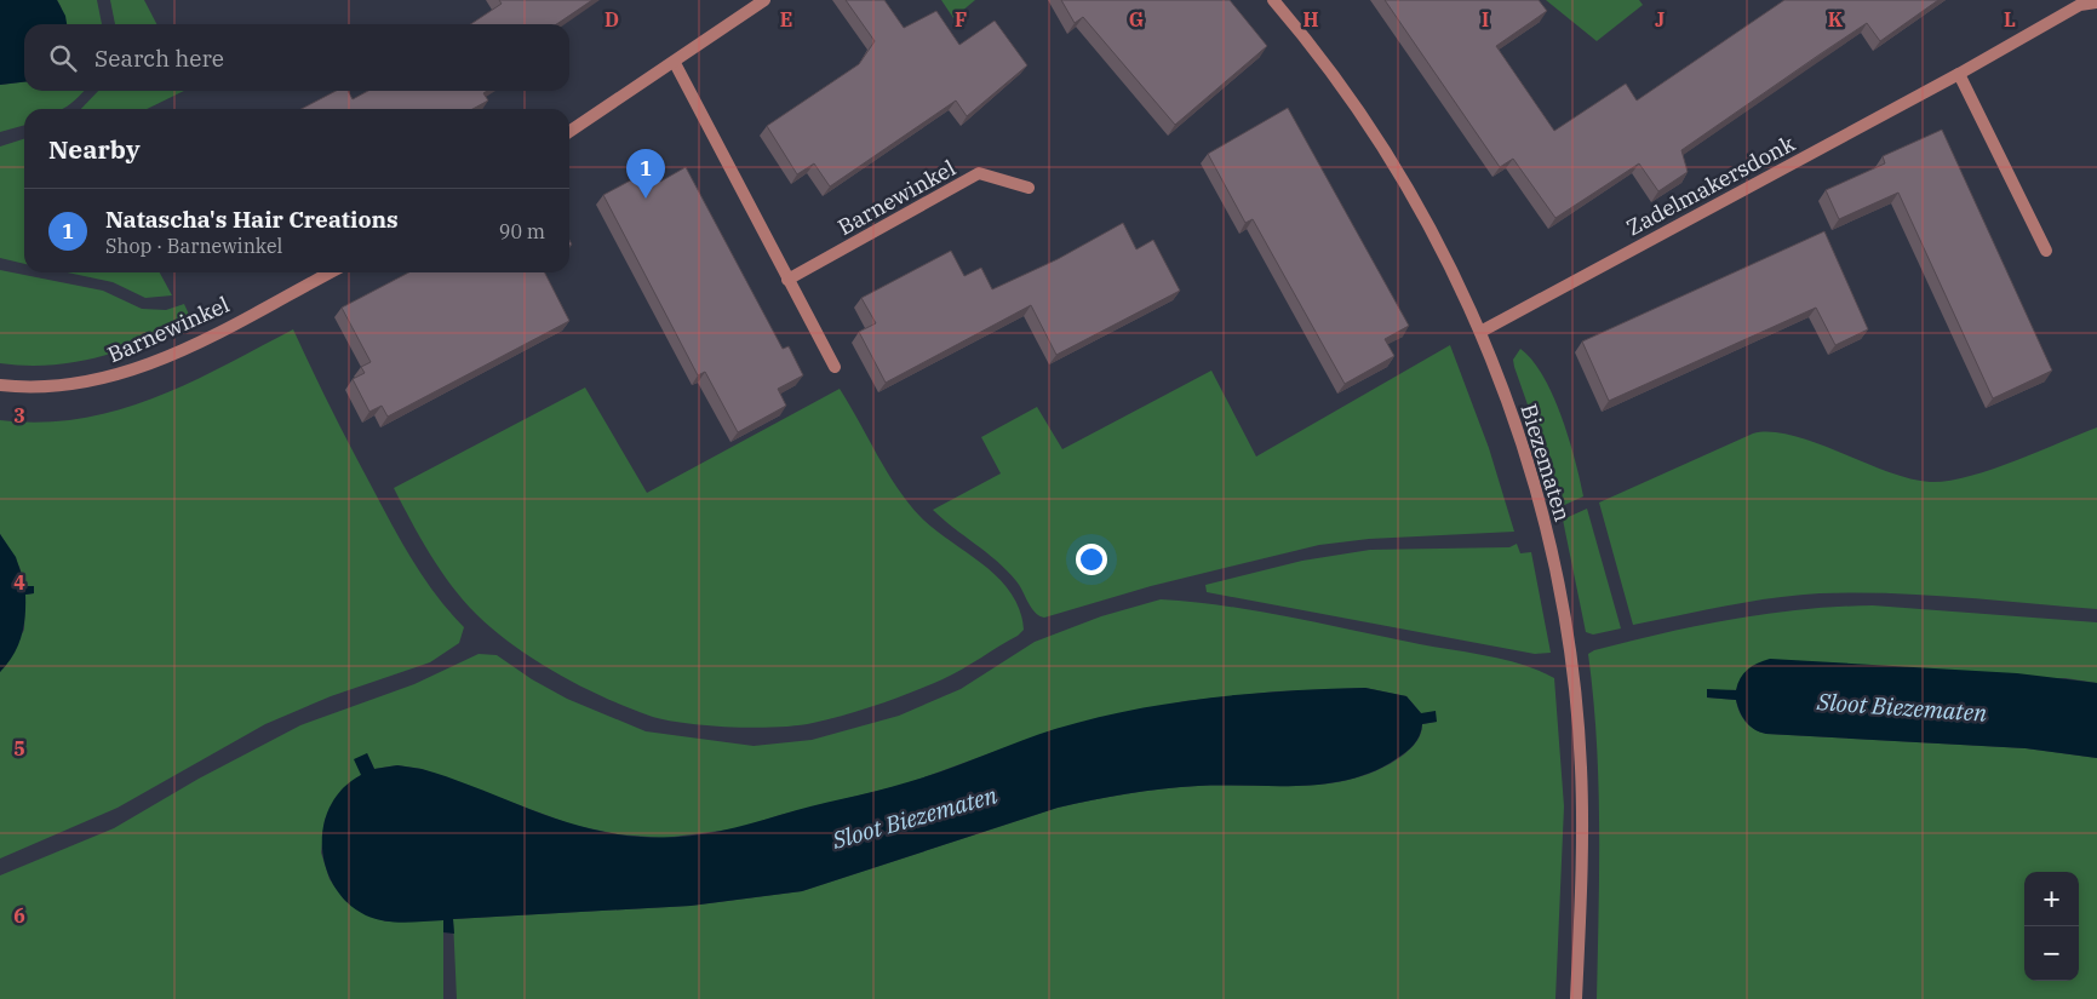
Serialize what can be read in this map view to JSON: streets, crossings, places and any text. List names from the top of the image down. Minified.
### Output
{"streets":{"street":["Zadelmakersdonk","Barnewinkel","Biezematen"]},"crossings":[["Zadelmakersdonk","Biezematen"]],"water":["Sloot Biezematen"],"page":{"search":"Search here","heading":"Nearby","pins":"1","list":[{"mark":"1","name":"Natascha's Hair Creations","note":"Shop · Barnewinkel","value":"90 m"}],"map_buttons":["+","−"]},"grid":{"columns":["D","E","F","G","H","I","J","K","L"],"rows":["3","4","5","6"]}}
